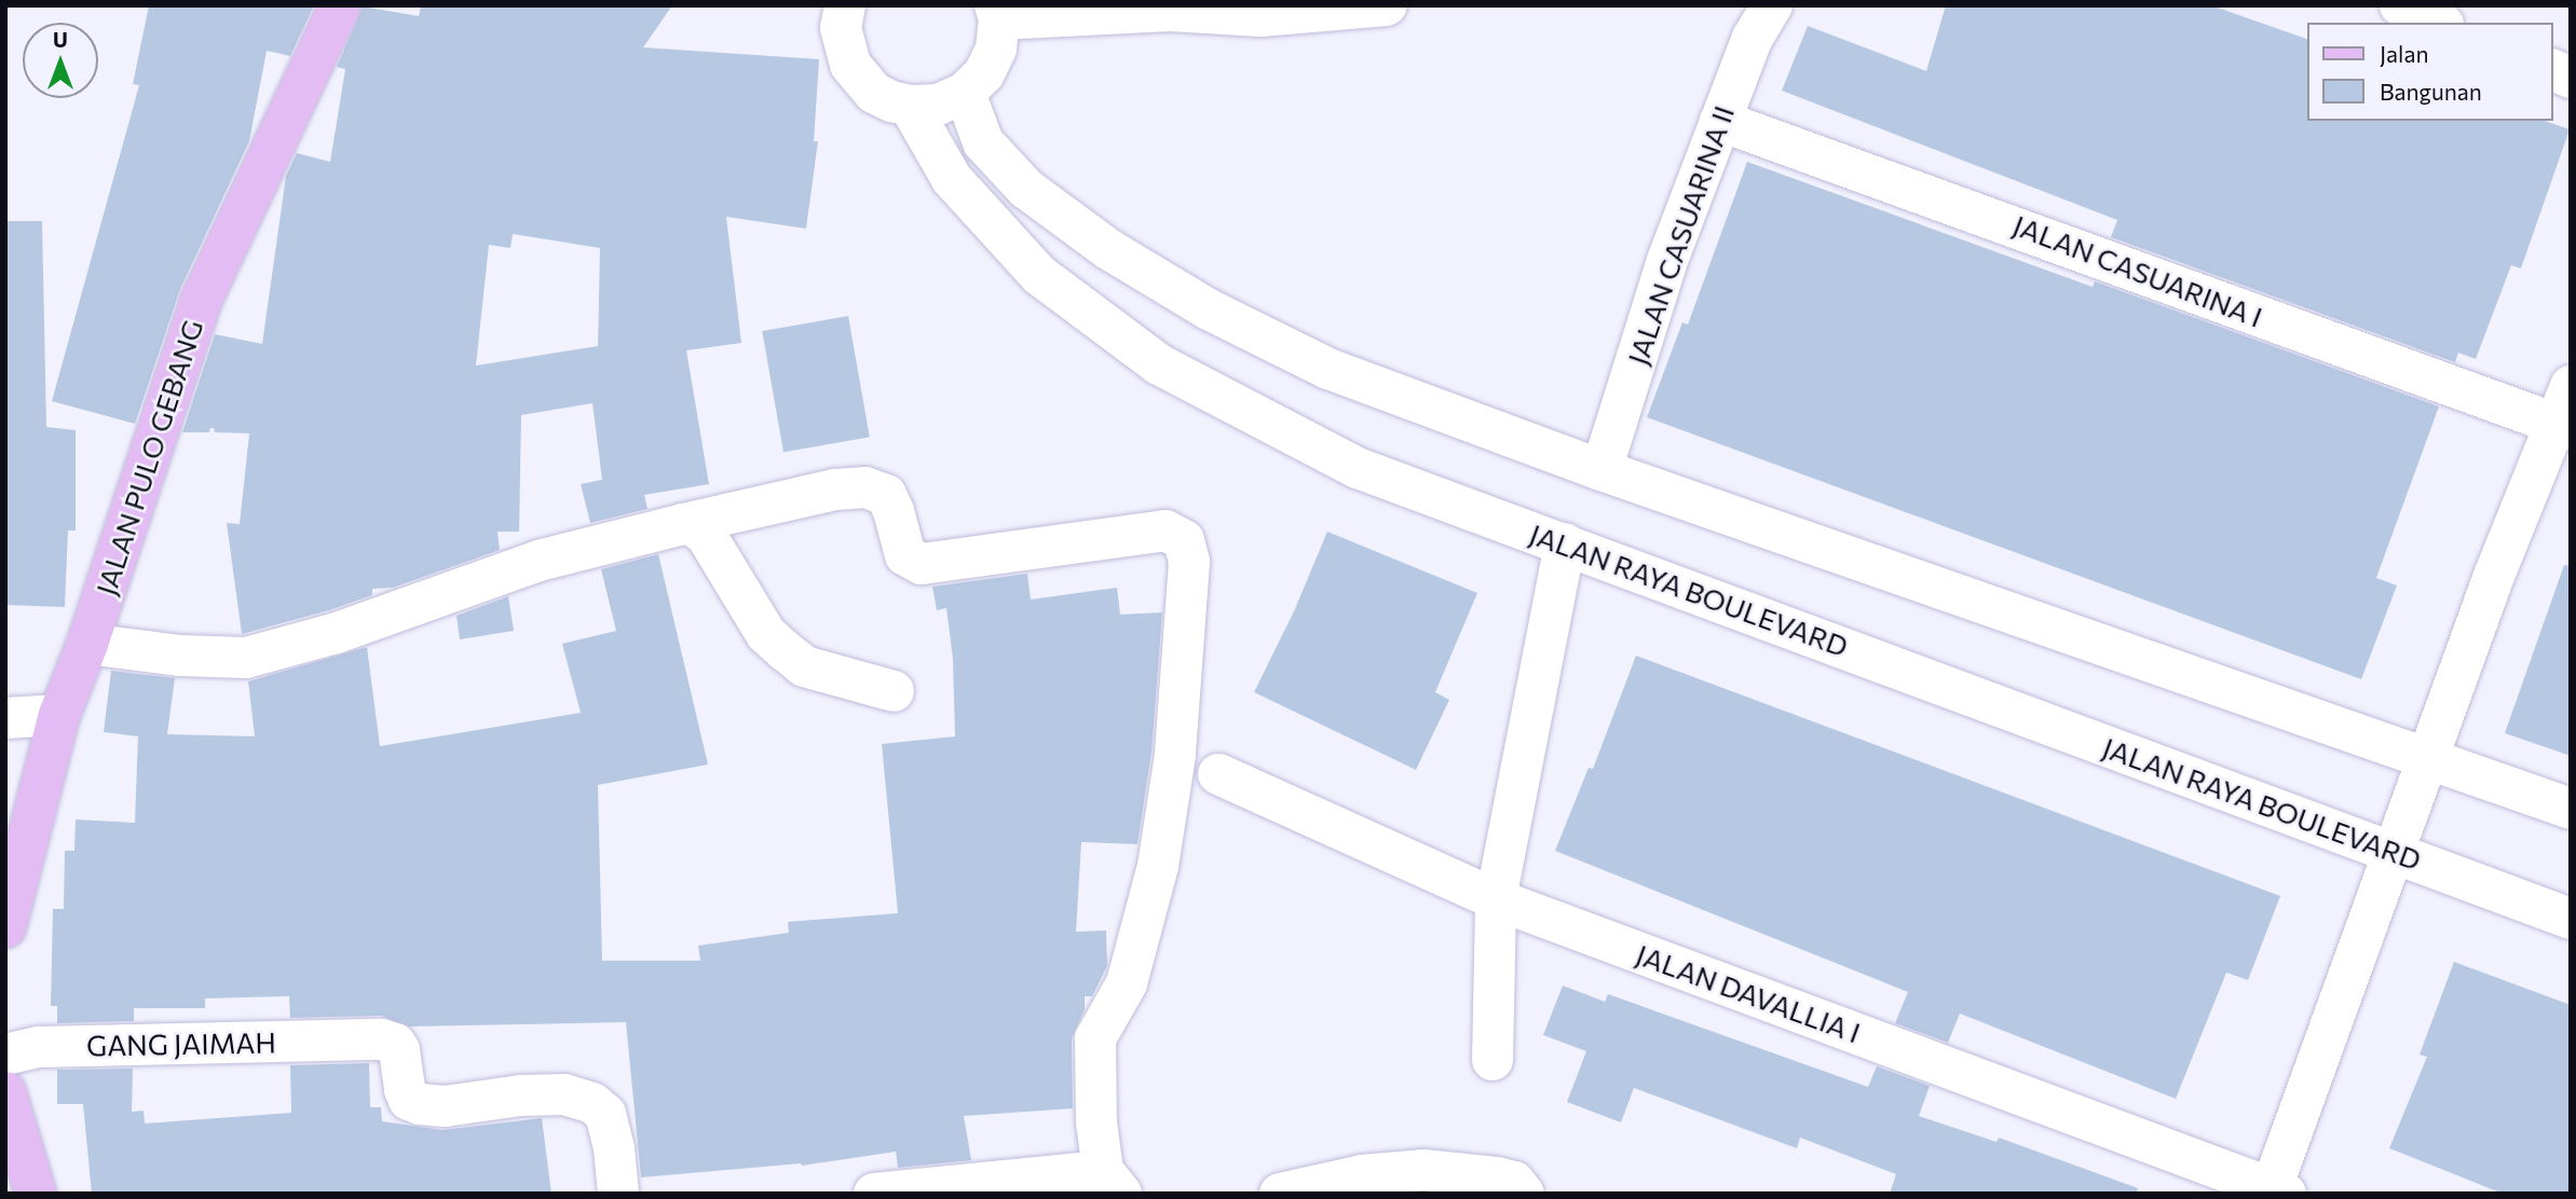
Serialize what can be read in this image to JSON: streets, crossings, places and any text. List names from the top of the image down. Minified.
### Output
{"streets":{"main road":["JALAN PULO GEBANG"],"street":["JALAN CASUARINA II","JALAN CASUARINA I","JALAN RAYA BOULEVARD","JALAN DAVALLIA I","GANG JAIMAH"]},"crossings":[["JALAN CASUARINA II","JALAN CASUARINA I"]],"legend":["Jalan","Bangunan"],"north":"top"}
